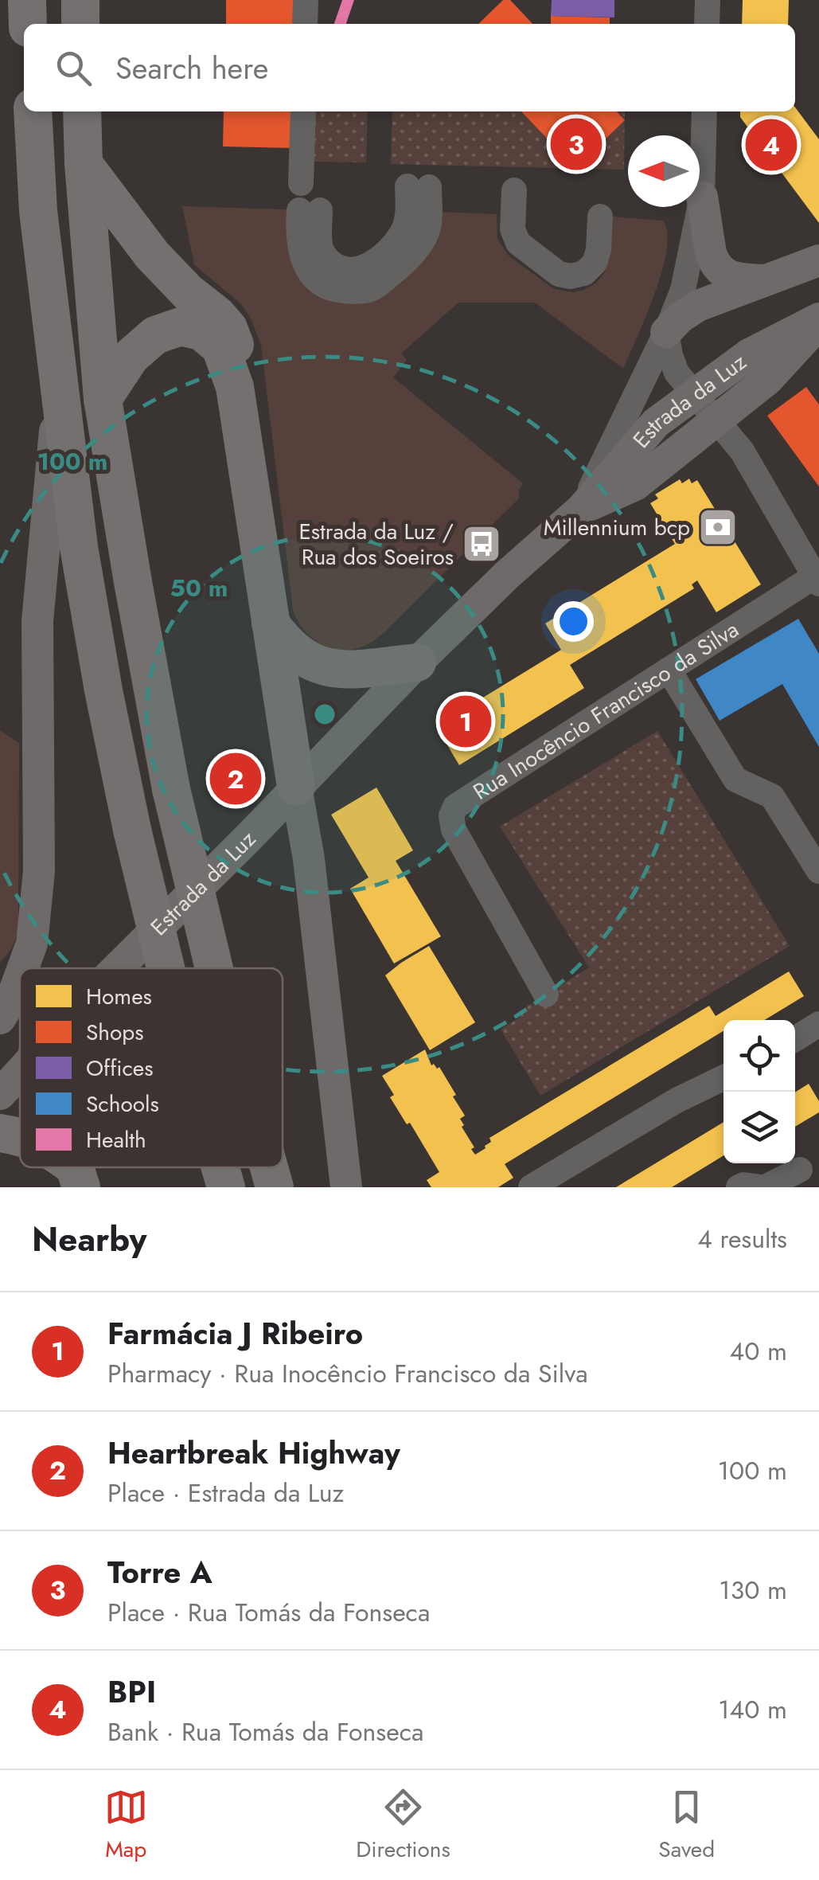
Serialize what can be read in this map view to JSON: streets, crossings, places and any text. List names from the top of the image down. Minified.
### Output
{"streets":{"main road":["Estrada da Luz"],"street":["Rua Inocêncio Francisco da Silva"]},"places":{"bank":["Millennium bcp"],"bus stop":["Estrada da Luz / Rua dos Soeiros"]},"legend":["Homes","Shops","Offices","Schools","Health"],"north":"left","page":{"search":"Search here","pins":["3","4","1","2"],"heading":["Nearby","4 results"],"list":[{"mark":"1","name":"Farmácia J Ribeiro","note":"Pharmacy · Rua Inocêncio Francisco da Silva","value":"40 m"},{"mark":"2","name":"Heartbreak Highway","note":"Place · Estrada da Luz","value":"100 m"},{"mark":"3","name":"Torre A","note":"Place · Rua Tomás da Fonseca","value":"130 m"},{"mark":"4","name":"BPI","note":"Bank · Rua Tomás da Fonseca","value":"140 m"}],"nav":["Map","Directions","Saved"]},"rings":["100 m","50 m"]}
